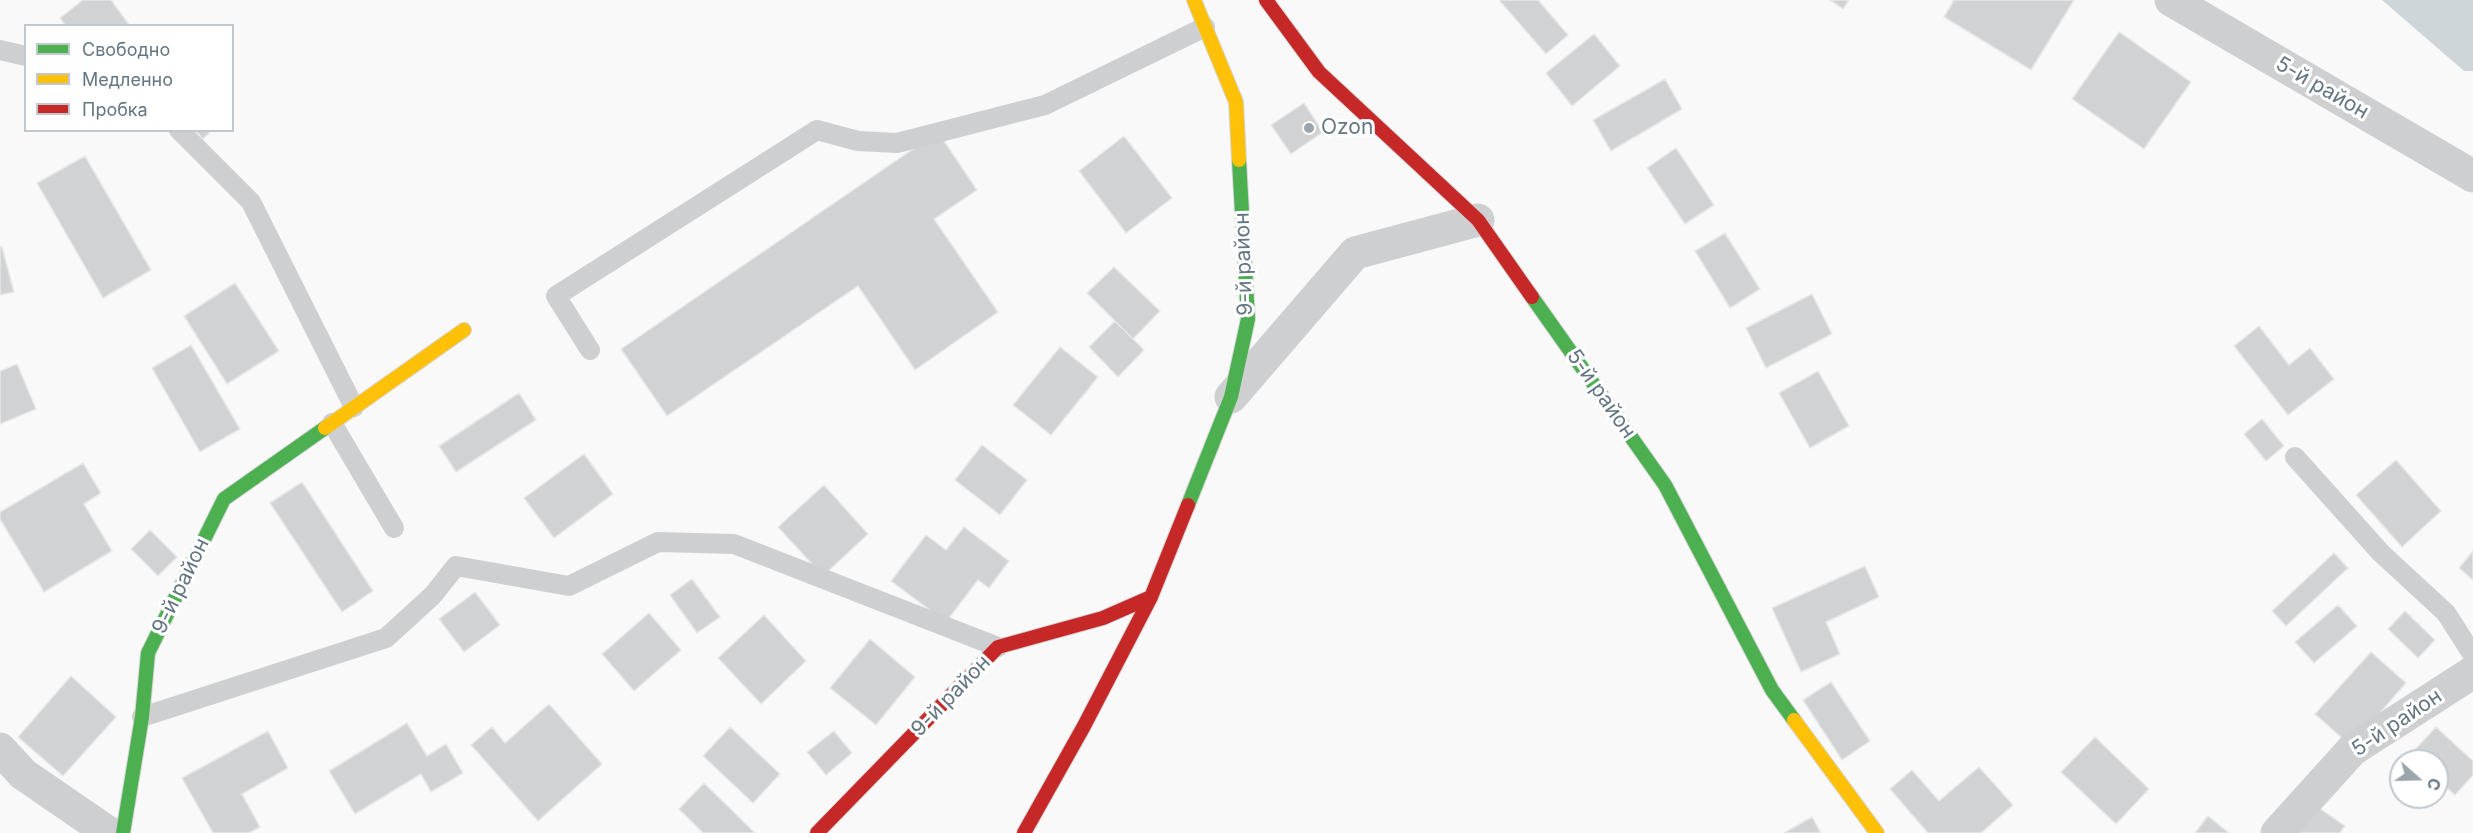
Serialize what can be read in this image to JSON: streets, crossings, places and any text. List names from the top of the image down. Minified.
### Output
{"streets":{"street":["5-й район","9-й район"]},"places":["Ozon"],"legend":["Свободно","Медленно","Пробка"],"north":"right"}
